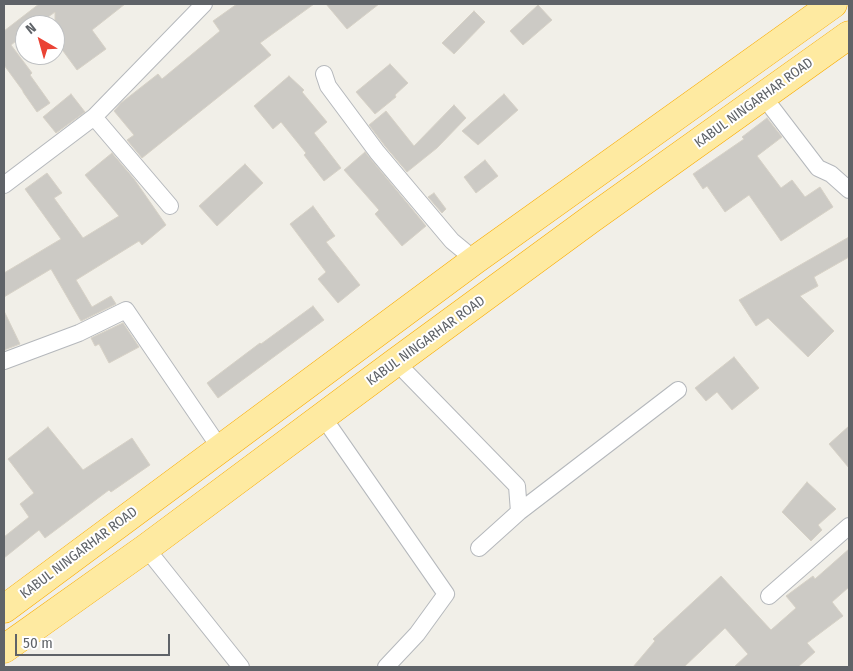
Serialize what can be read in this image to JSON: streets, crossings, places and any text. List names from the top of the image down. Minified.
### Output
{"streets":{"highway":["KABUL NINGARHAR ROAD"]},"scale_bar":"50 m","north":"top left"}
